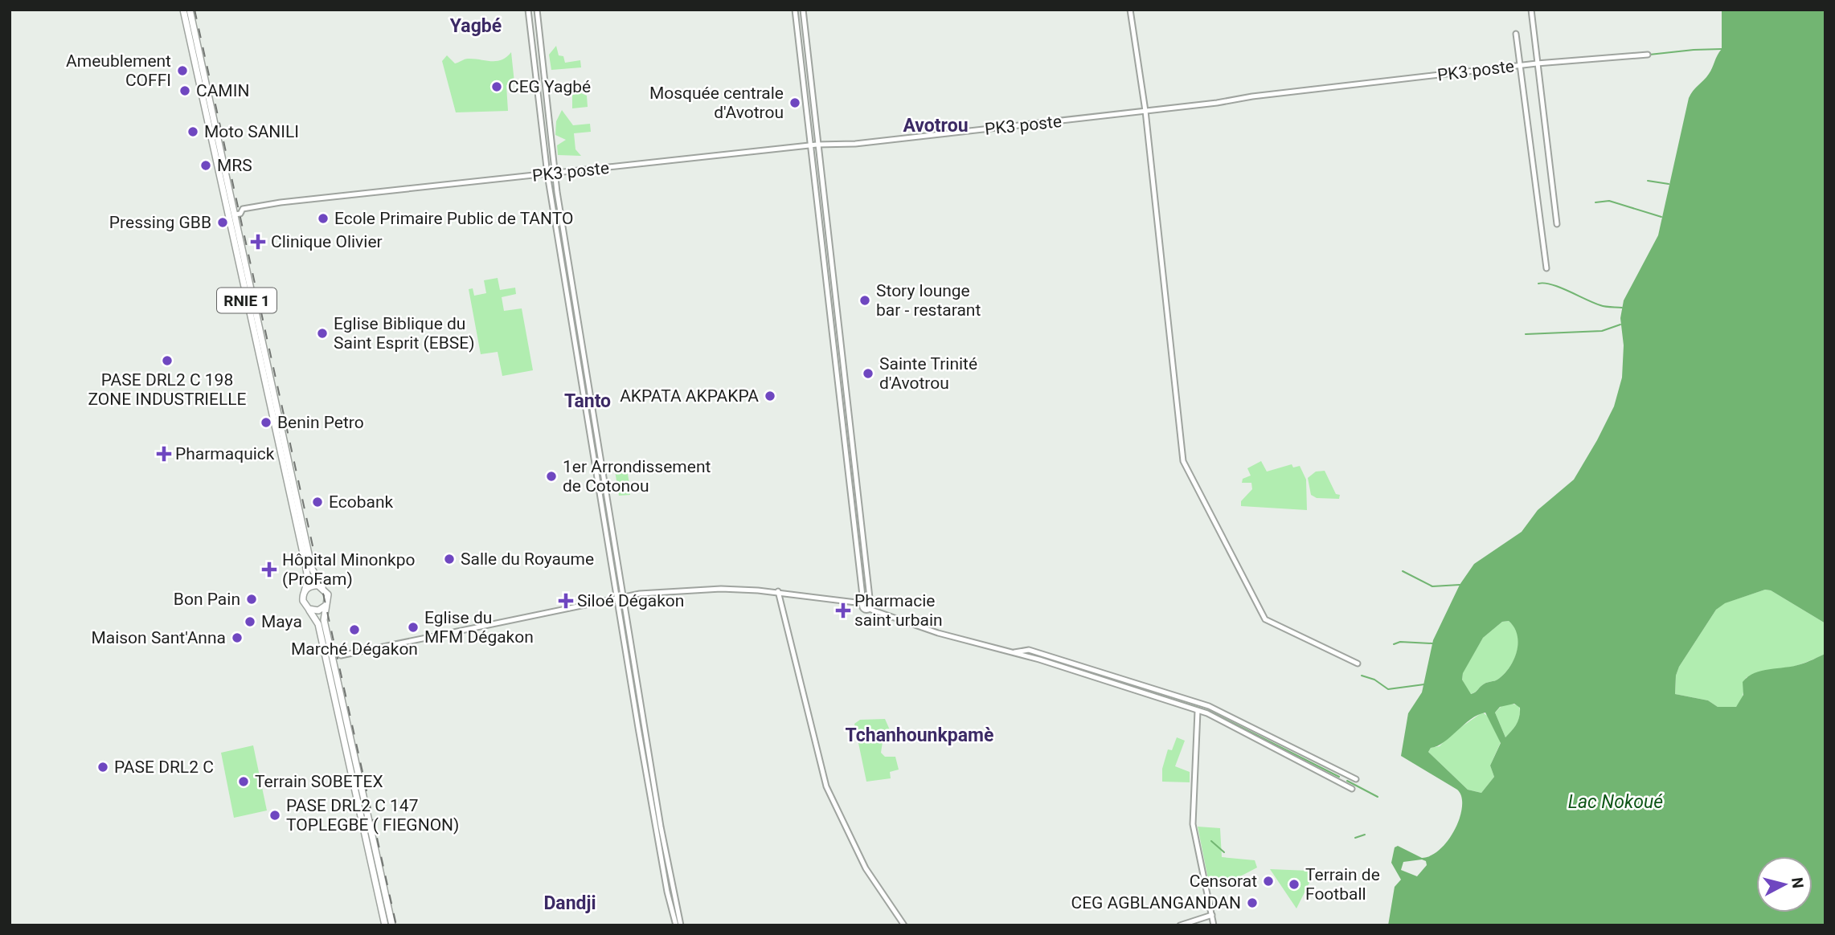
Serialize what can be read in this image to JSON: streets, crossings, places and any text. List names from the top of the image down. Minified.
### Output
{"streets":{"highway":["RNIE 1"],"street":["PK3 poste"]},"crossings":[["PK3 poste","RNIE 1"]],"districts":["Yagbé","Avotrou","Tanto","Tchanhounkpamè","Dandji"],"water":["Lac Nokoué"],"places":{"other":["Ameublement COFFI","CEG Yagbé","CAMIN","Mosquée centrale d'Avotrou","Moto SANILI","MRS","Ecole Primaire Public de TANTO","Pressing GBB","Story lounge bar - restarant","Eglise Biblique du Saint Esprit (EBSE)","PASE DRL2 C 198 ZONE INDUSTRIELLE","Sainte Trinité d'Avotrou","AKPATA AKPAKPA","Benin Petro","1er Arrondissement de Cotonou","Ecobank","Salle du Royaume","Bon Pain","Maya","Eglise du MFM Dégakon","Marché Dégakon","Maison Sant'Anna","PASE DRL2 C","Terrain SOBETEX","PASE DRL2 C 147 TOPLEGBE ( FIEGNON)","Censorat","Terrain de Football","CEG AGBLANGANDAN"],"health":["Clinique Olivier","Pharmaquick","Hôpital Minonkpo (ProFam)","Siloé Dégakon","Pharmacie saint urbain"]},"north":"right"}
